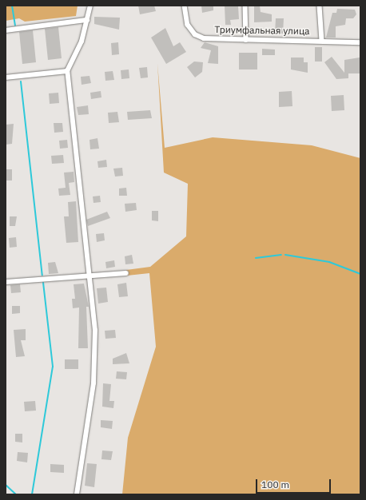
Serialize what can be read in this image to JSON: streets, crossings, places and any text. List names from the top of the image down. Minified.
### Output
{"streets":{"street":["Триумфальная улица"]},"scale_bar":"100 m"}
